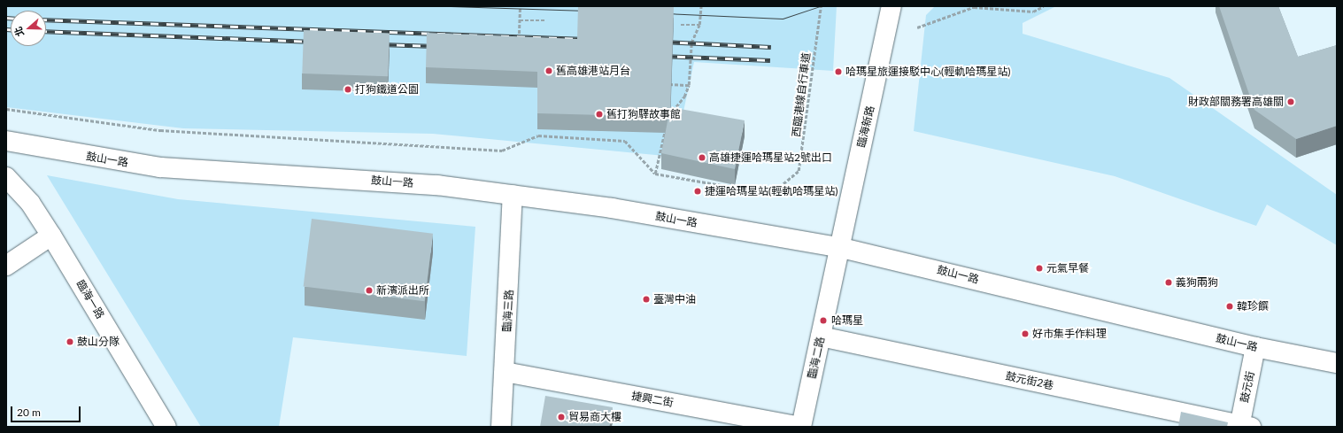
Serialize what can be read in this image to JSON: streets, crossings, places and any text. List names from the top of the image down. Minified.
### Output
{"streets":{"street":["臨海新路","鼓山一路","臨海一路","臨海三路","臨海二路","鼓元街2巷","鼓元街","捷興二街"],"path":["西臨港線自行車道"]},"crossings":[["臨海新路","鼓山一路"],["臨海新路","臨海二路"],["鼓山一路","臨海三路"],["鼓山一路","臨海二路"],["鼓山一路","鼓元街"],["臨海三路","捷興二街"],["臨海二路","鼓元街2巷"],["臨海二路","捷興二街"],["鼓元街2巷","鼓元街"]],"places":["舊高雄港站月台","哈瑪星旅運接駁中心(輕軌哈瑪星站)","打狗鐵道公園","財政部關務署高雄關","舊打狗驛故事館","高雄捷運哈瑪星站2號出口","捷運哈瑪星站(輕軌哈瑪星站)","元氣早餐","義狗兩狗","新濱派出所","臺灣中油","韓珍饌","哈瑪星","好市集手作料理","鼓山分隊","貿易商大樓"],"scale_bar":"20 m","north":"left"}
